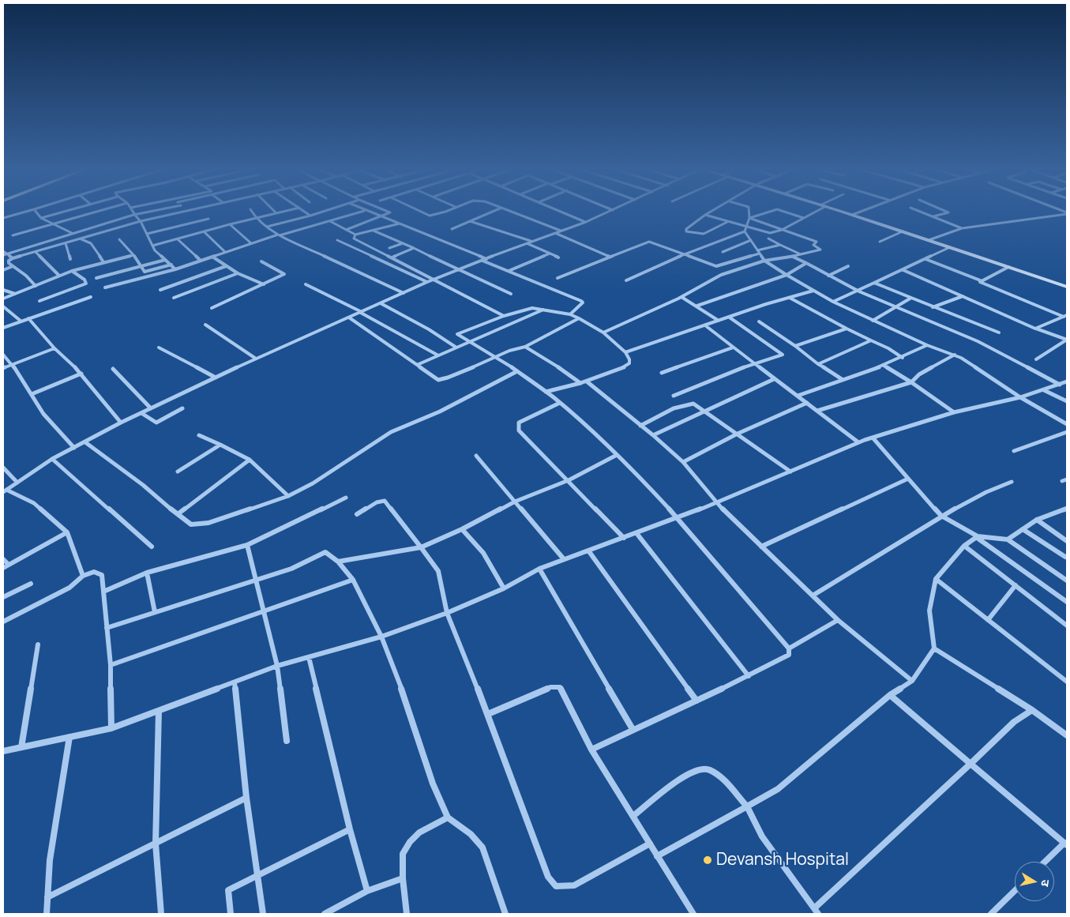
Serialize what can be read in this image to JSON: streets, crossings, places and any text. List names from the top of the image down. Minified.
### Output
{"places":["Devansh Hospital"],"north":"right"}
